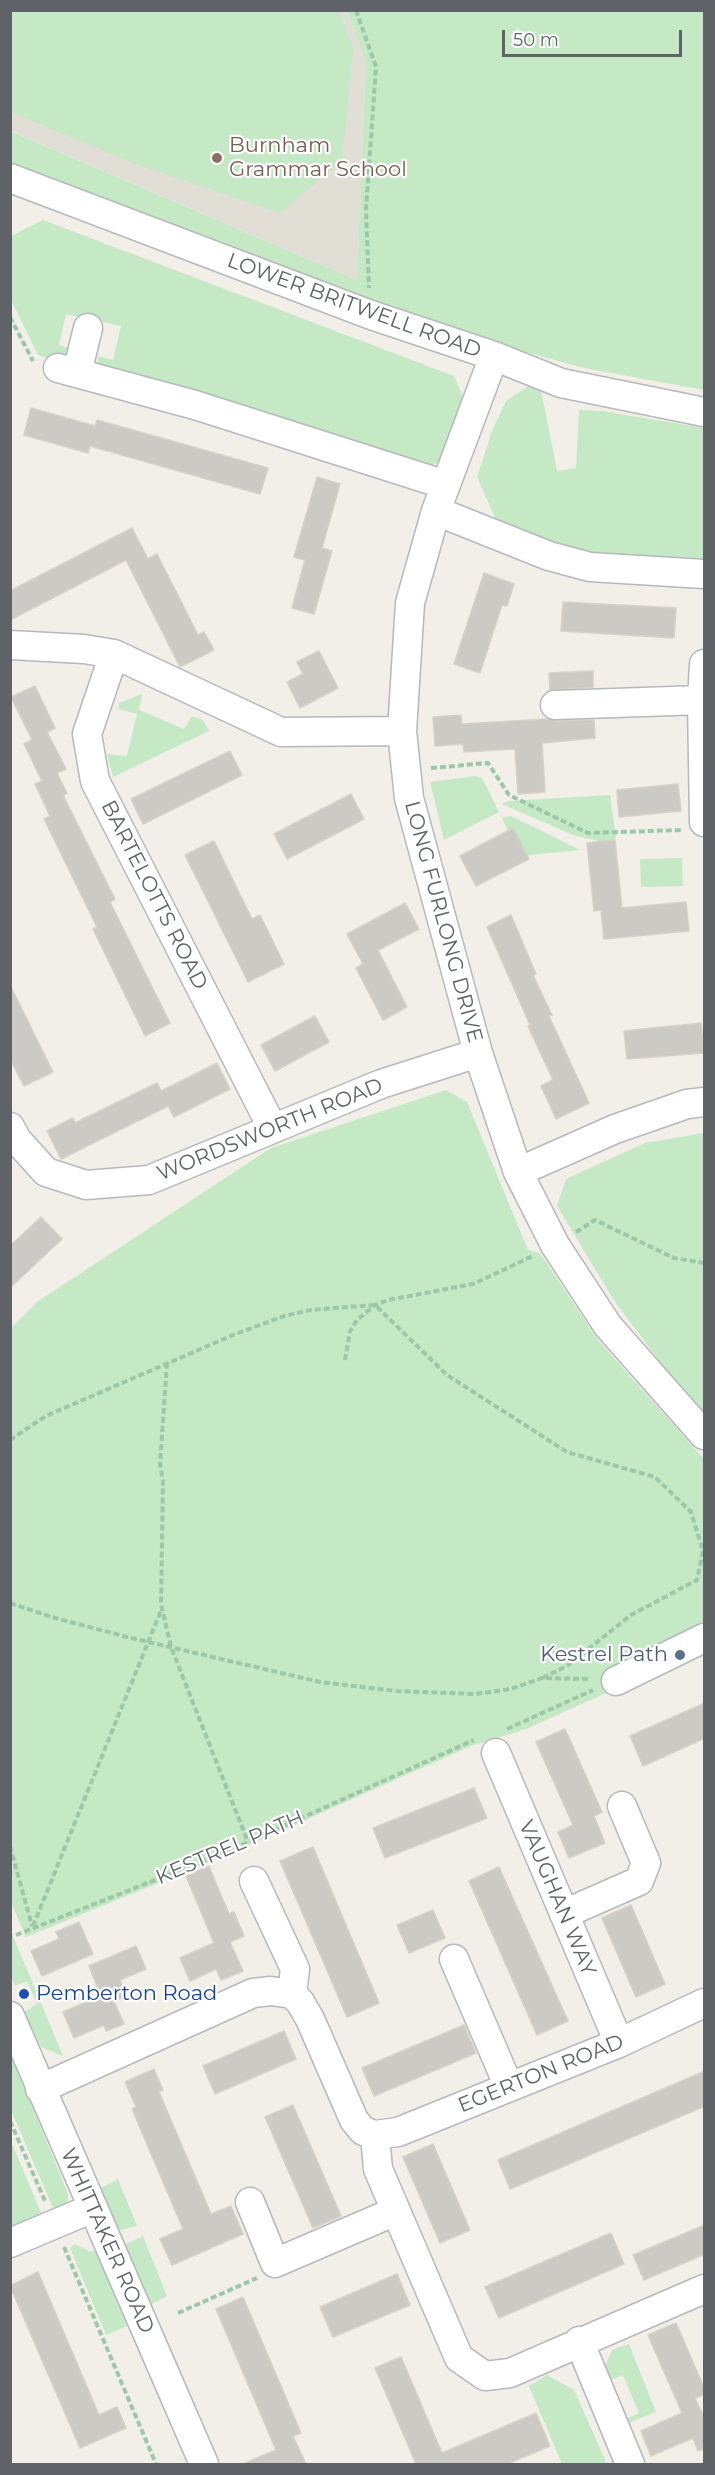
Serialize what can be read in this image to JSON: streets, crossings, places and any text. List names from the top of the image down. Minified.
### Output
{"streets":{"street":["LOWER BRITWELL ROAD","BARTELOTTS ROAD","LONG FURLONG DRIVE","WORDSWORTH ROAD","VAUGHAN WAY","EGERTON ROAD","WHITTAKER ROAD"],"path":["KESTREL PATH"]},"crossings":[["LOWER BRITWELL ROAD","LONG FURLONG DRIVE"],["BARTELOTTS ROAD","WORDSWORTH ROAD"],["LONG FURLONG DRIVE","WORDSWORTH ROAD"],["KESTREL PATH","VAUGHAN WAY"],["VAUGHAN WAY","EGERTON ROAD"]],"places":["Burnham Grammar School","Kestrel Path","Pemberton Road"],"scale_bar":"50 m"}
